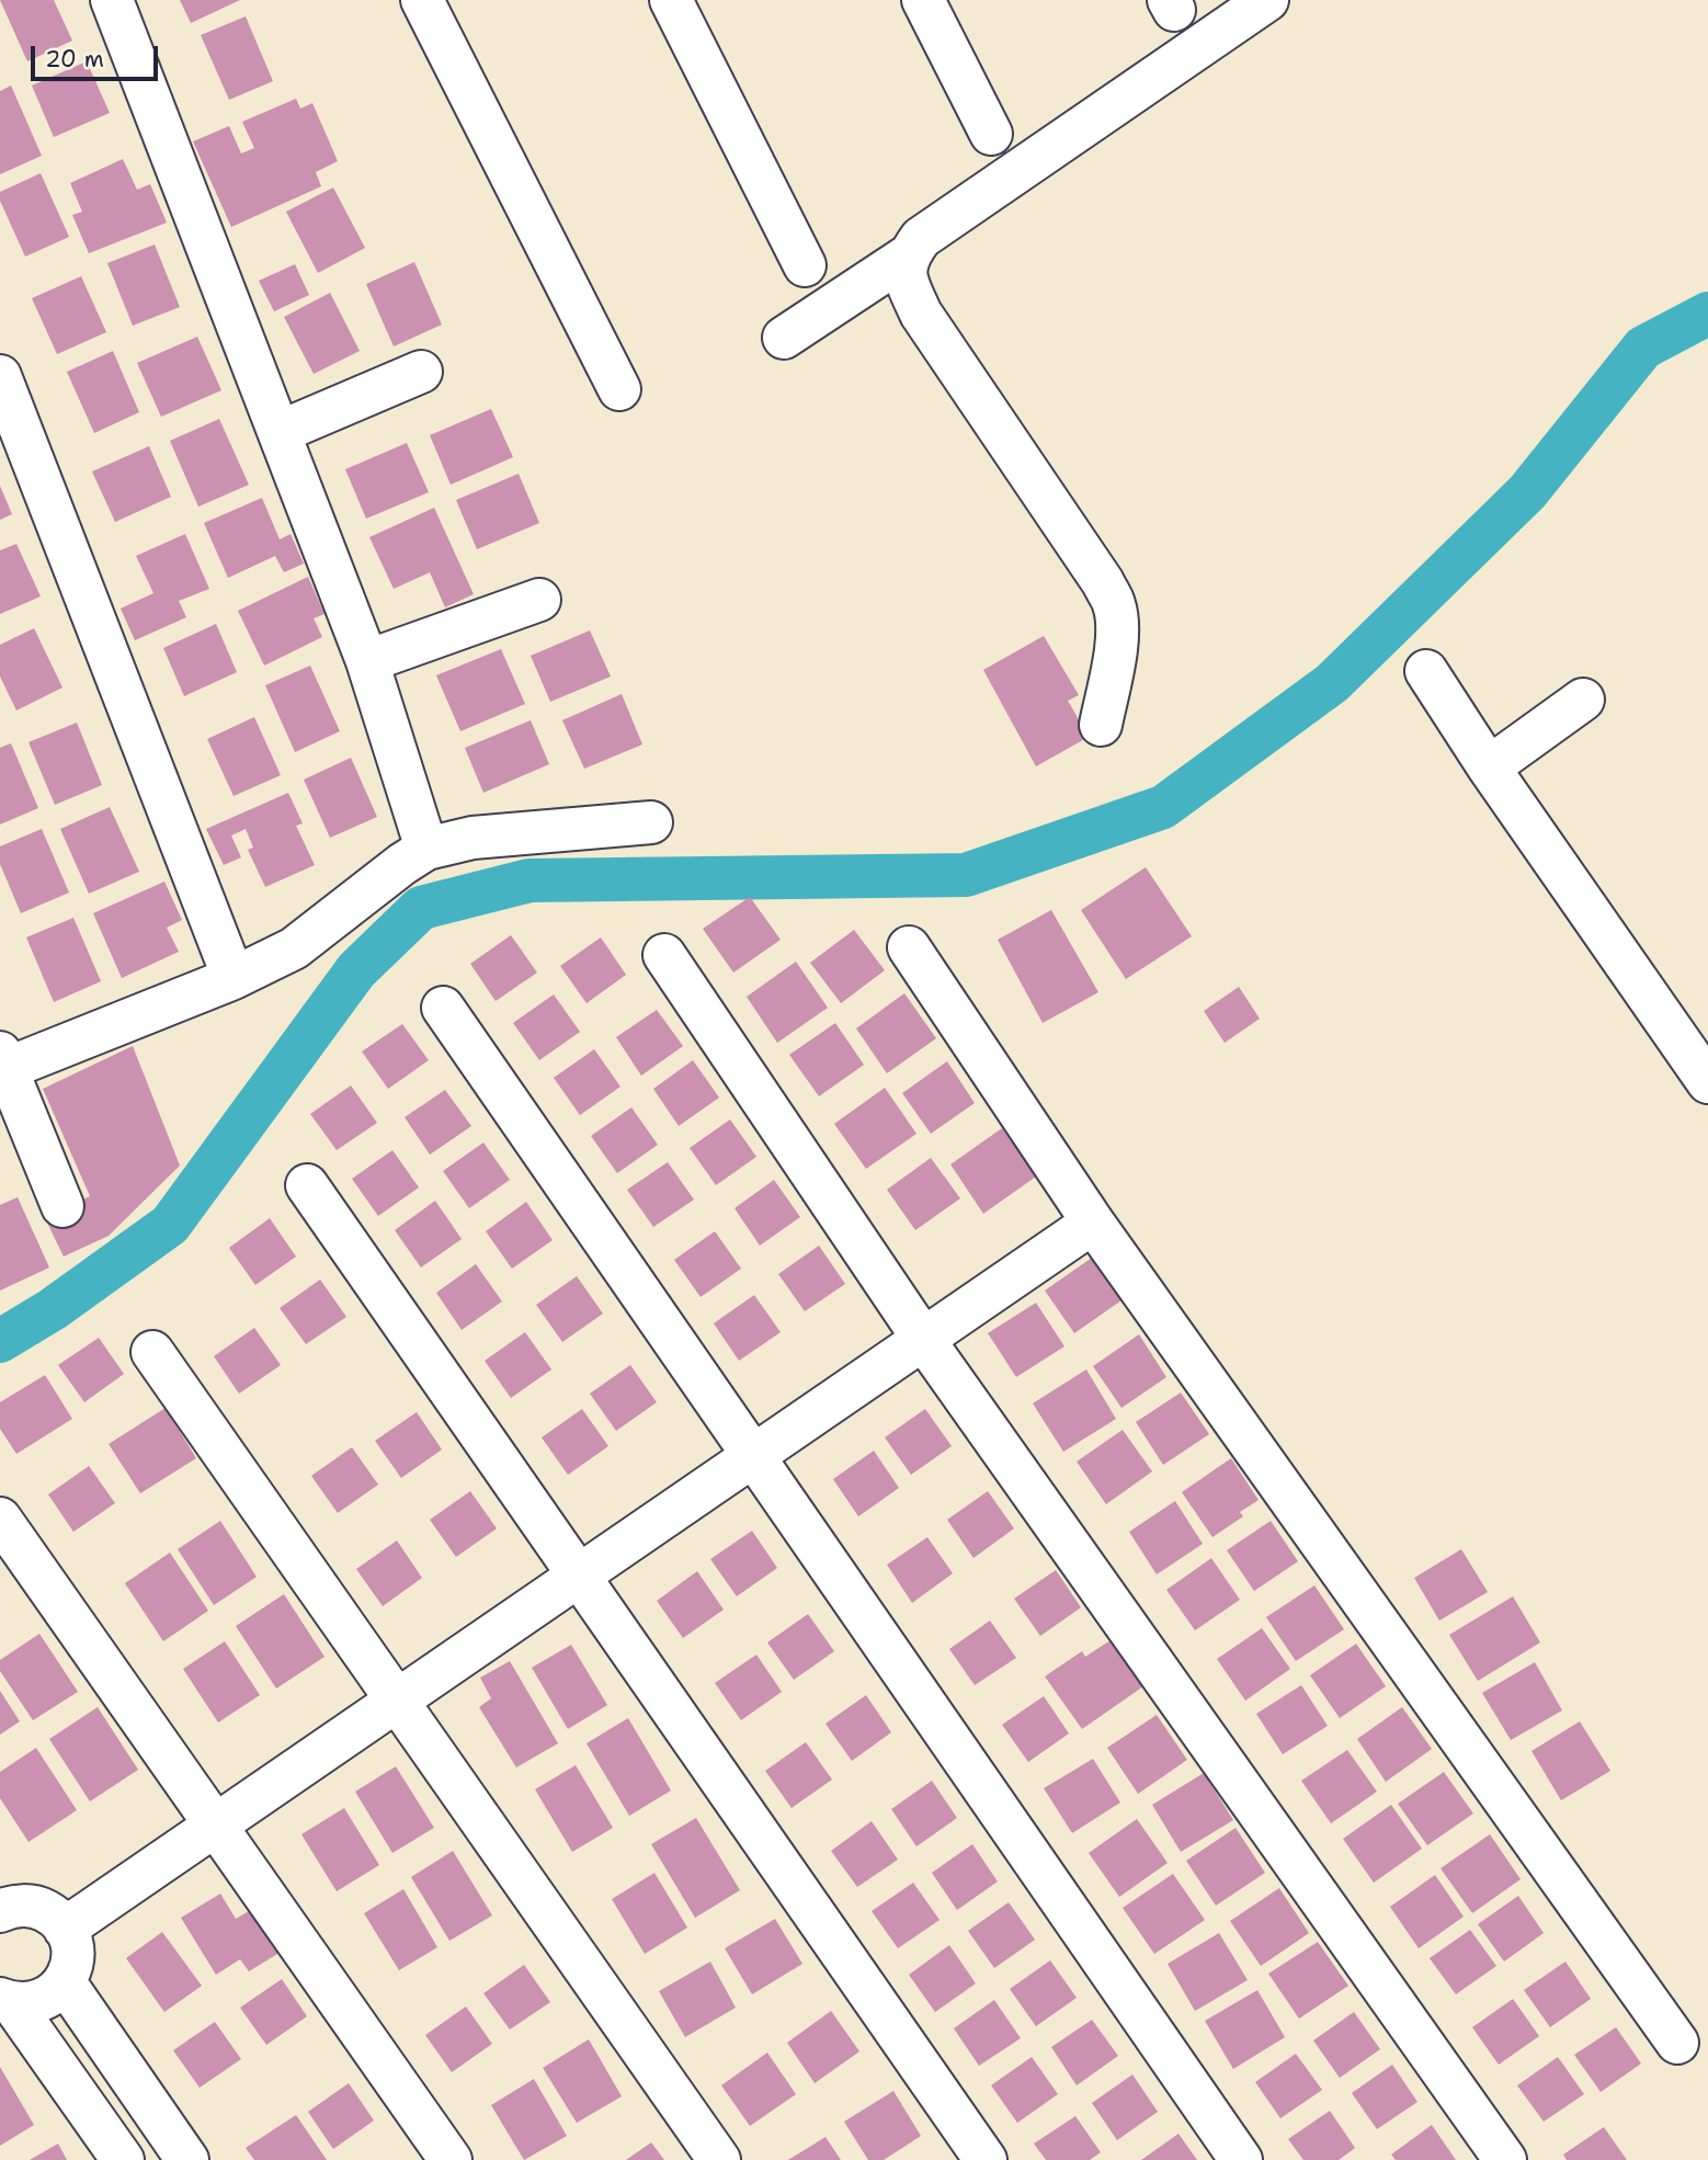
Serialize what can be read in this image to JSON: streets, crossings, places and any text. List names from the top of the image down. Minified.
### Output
{"scale_bar":"20 m"}
